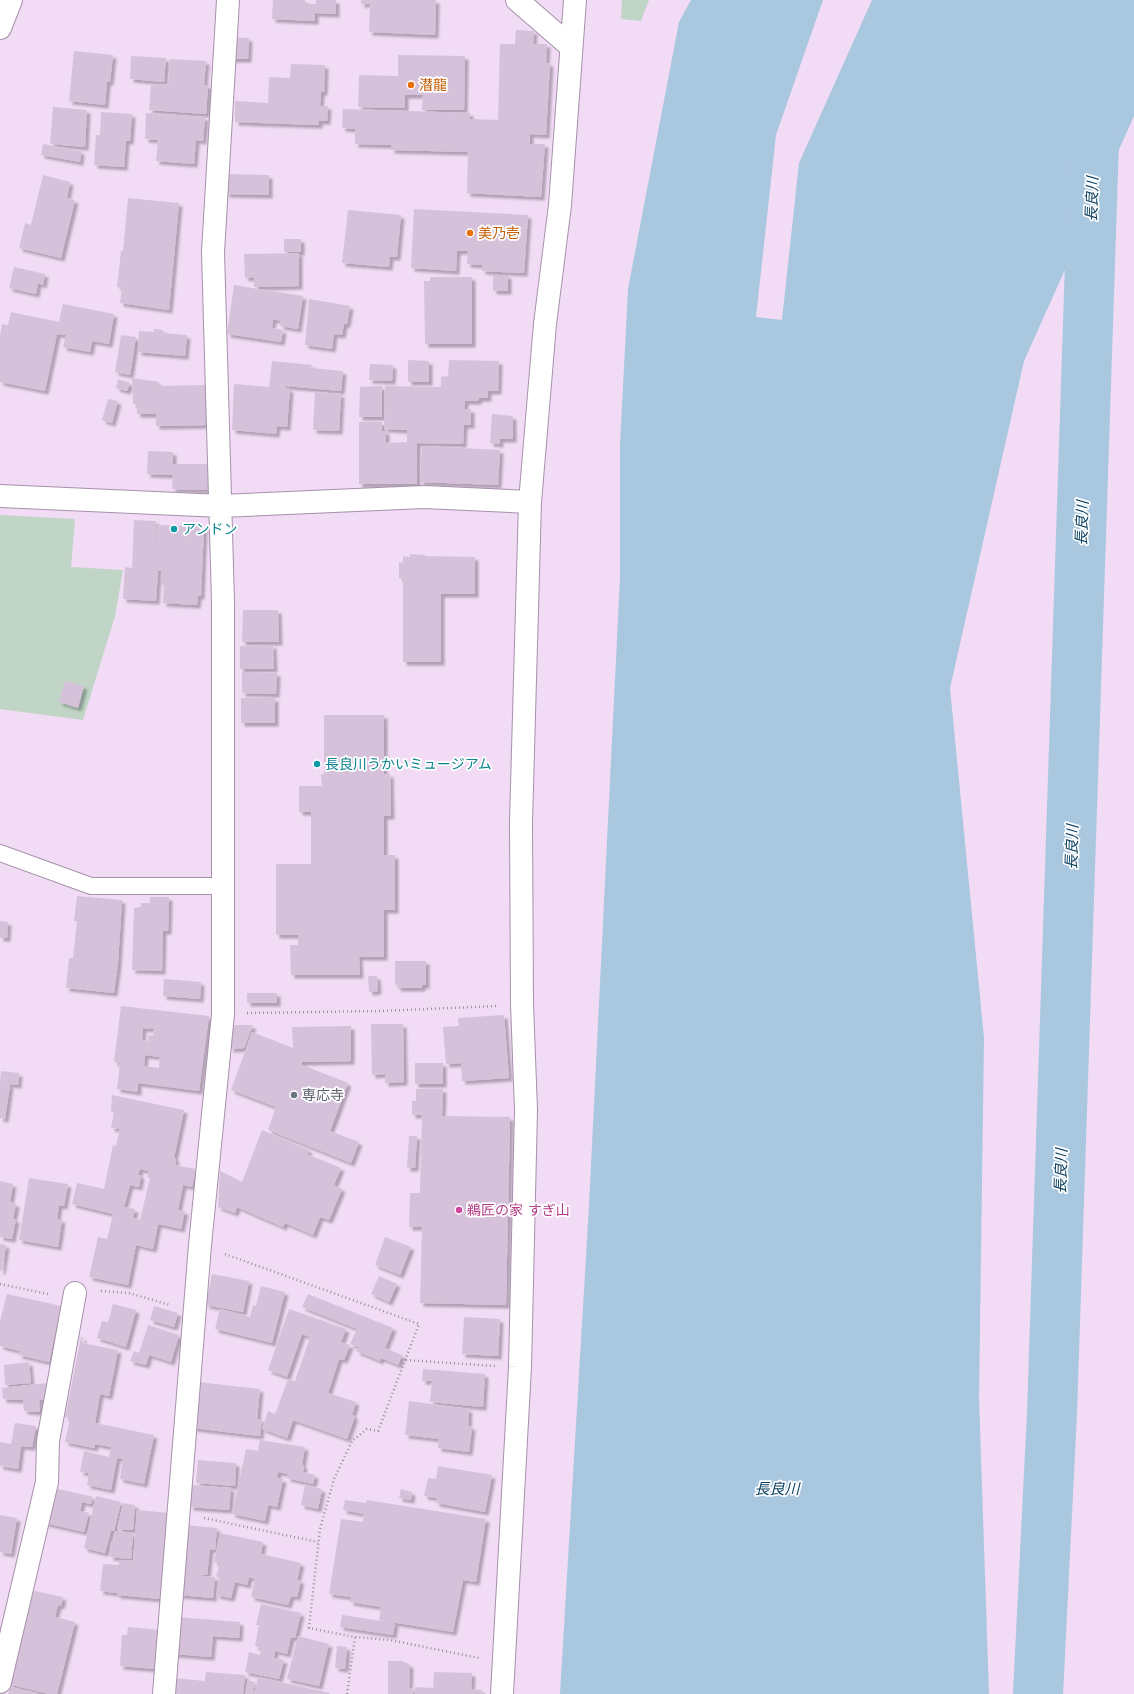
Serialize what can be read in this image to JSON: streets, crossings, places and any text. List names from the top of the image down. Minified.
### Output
{"water":["長良川"],"places":["潜龍","美乃壱","アンドン","長良川うかいミュージアム","専応寺","鵜匠の家 すぎ山"]}
